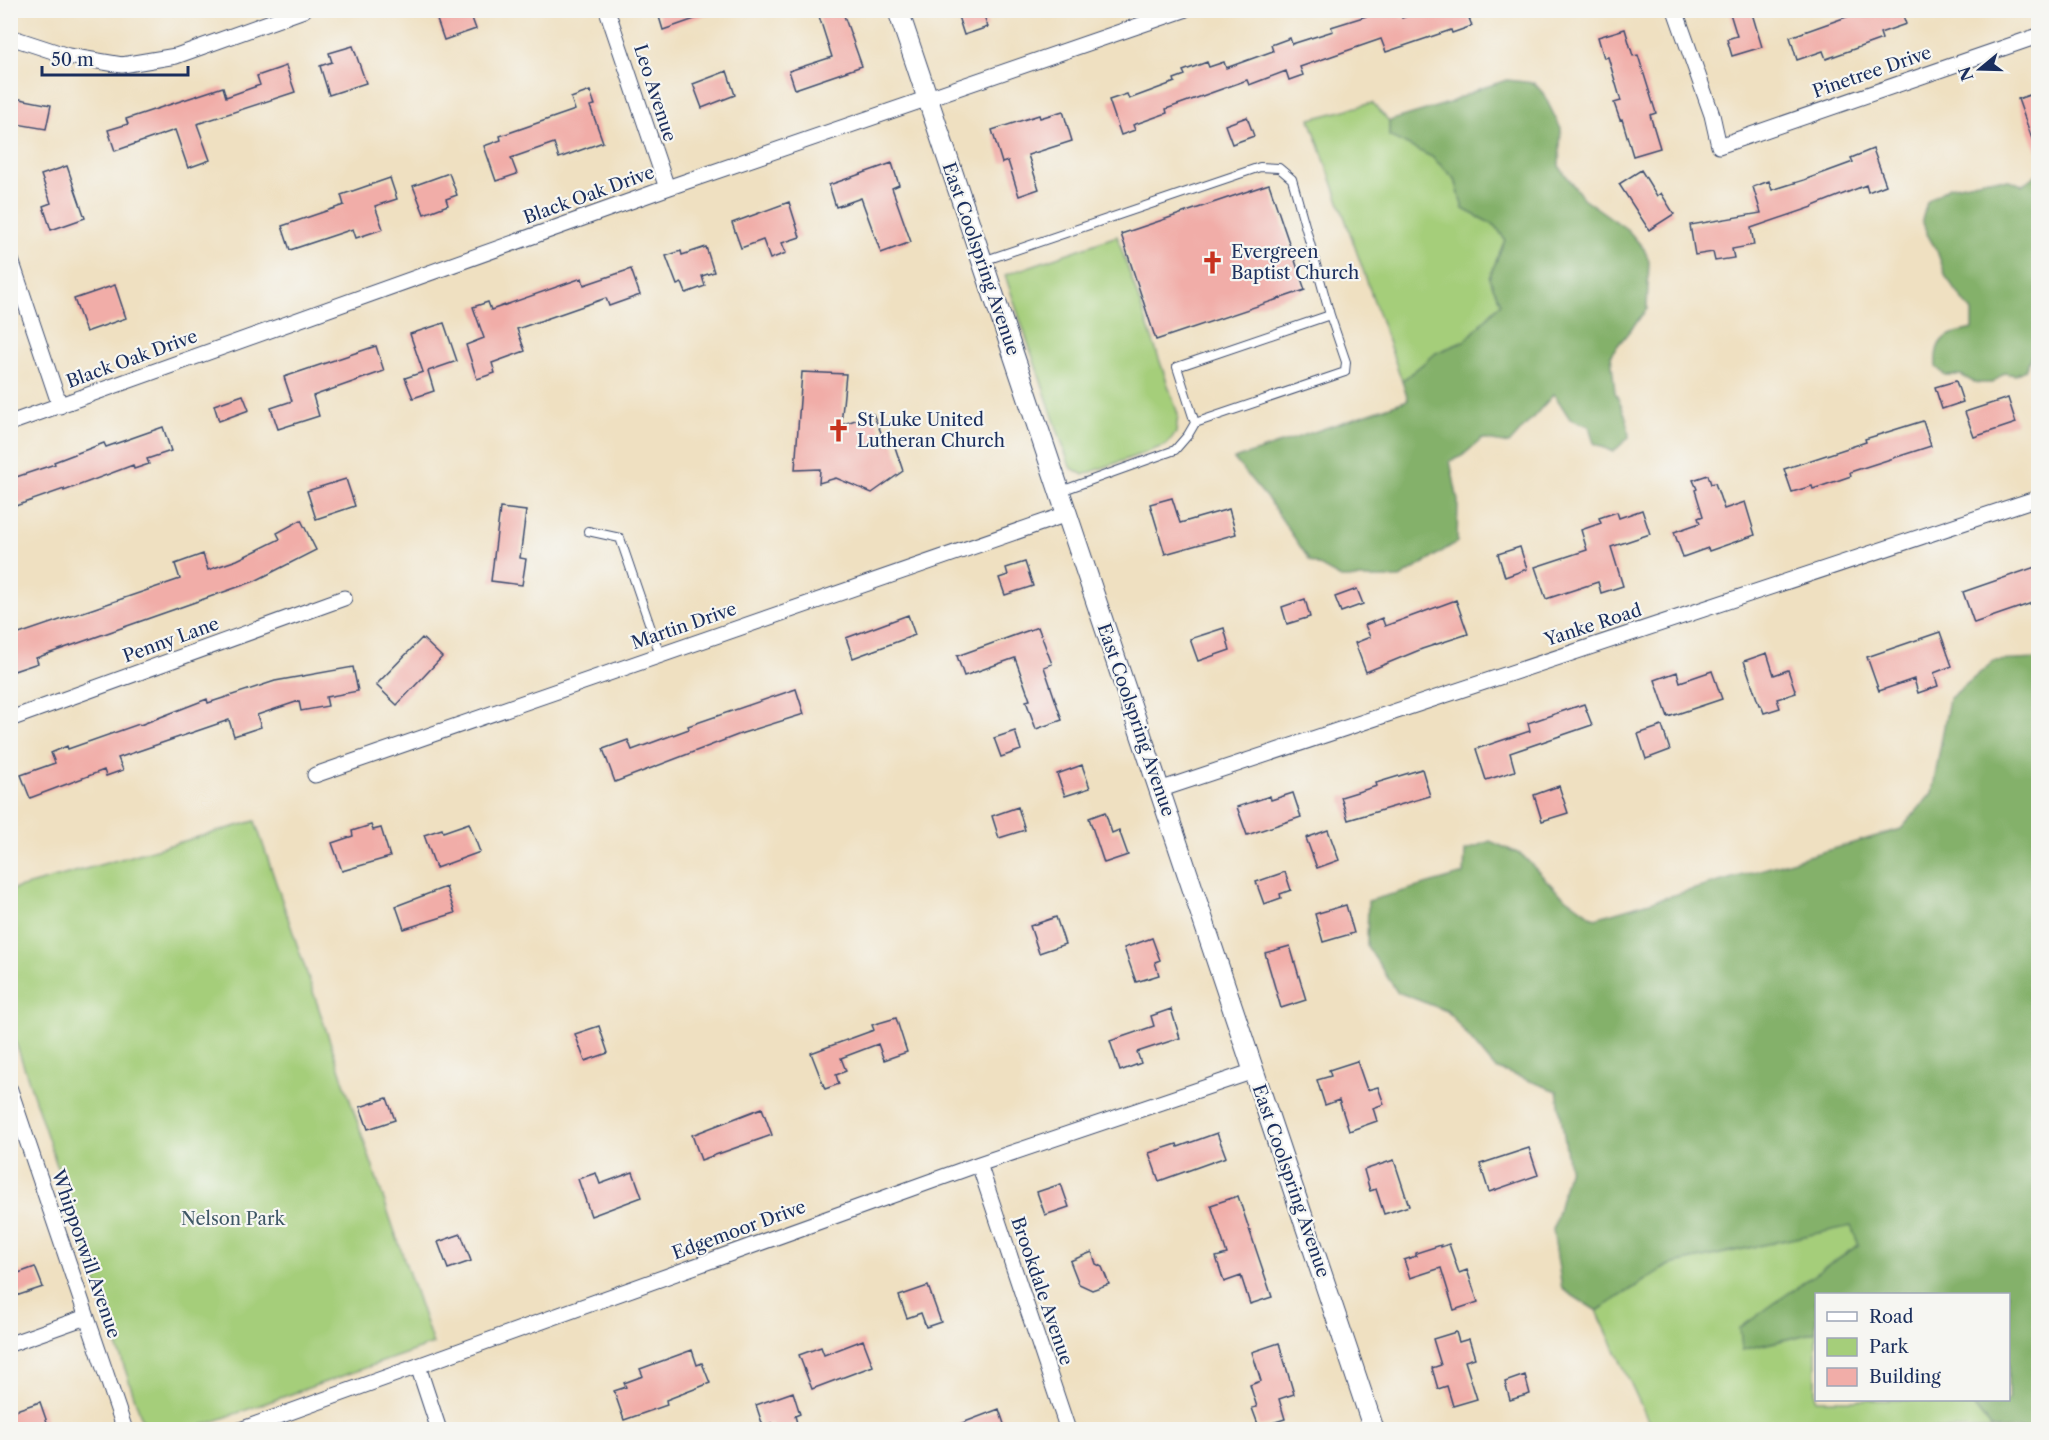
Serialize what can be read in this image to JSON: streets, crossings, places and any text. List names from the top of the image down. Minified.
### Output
{"streets":{"street":["Pinetree Drive","Leo Avenue","Black Oak Drive","East Coolspring Avenue","Yanke Road","Martin Drive","Penny Lane","Edgemoor Drive","Whipporwill Avenue","Brookdale Avenue"]},"crossings":[["Leo Avenue","Black Oak Drive"],["Black Oak Drive","East Coolspring Avenue"],["East Coolspring Avenue","Yanke Road"],["East Coolspring Avenue","Martin Drive"],["East Coolspring Avenue","Edgemoor Drive"],["Edgemoor Drive","Brookdale Avenue"]],"parks":["Nelson Park"],"places":{"church":["Evergreen Baptist Church","St Luke United Lutheran Church"]},"legend":["Road","Park","Building"],"scale_bar":"50 m","north":"left"}
